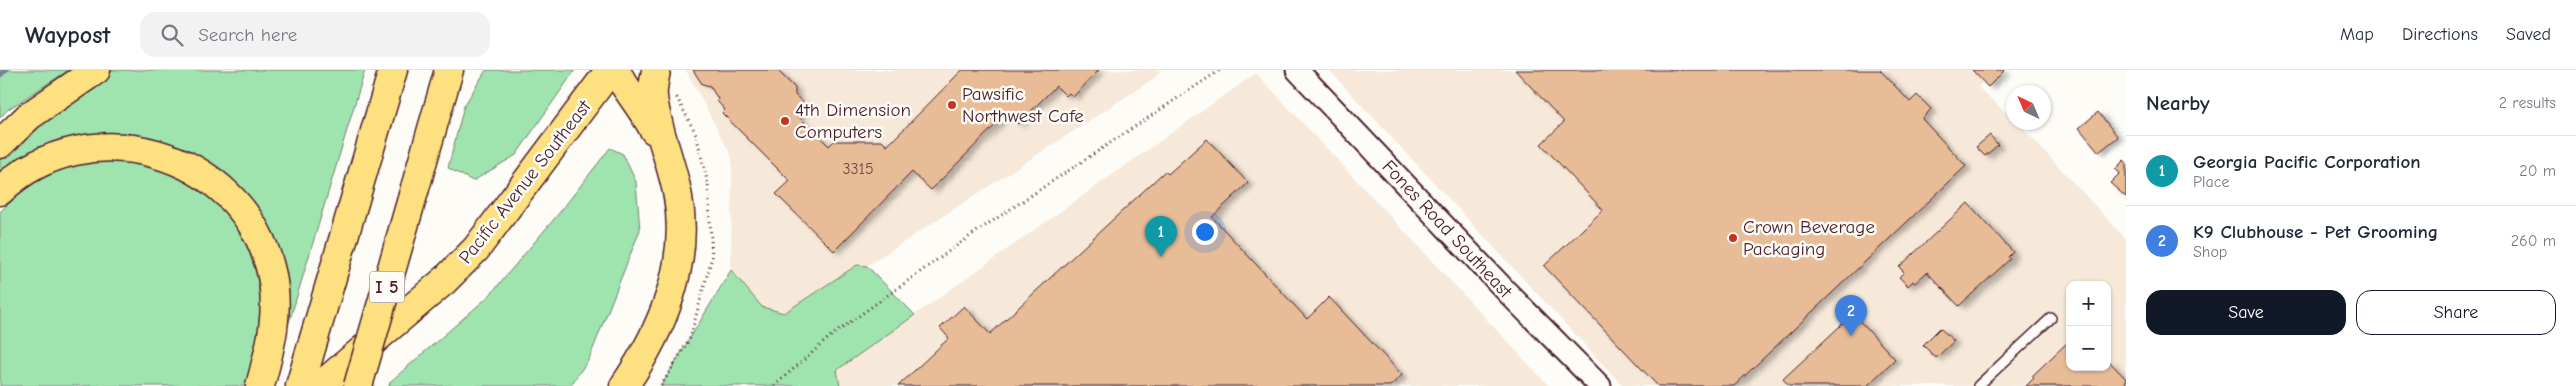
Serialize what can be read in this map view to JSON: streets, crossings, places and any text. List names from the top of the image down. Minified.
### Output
{"streets":{"main road":["Pacific Avenue Southeast","I 5"],"street":["Fones Road Southeast"]},"places":["Pawsific Northwest Cafe","4th Dimension Computers","Crown Beverage Packaging"],"house_numbers":["3315"],"north":"top left","page":{"header":"Waypost","search":"Search here","nav":["Map","Directions","Saved"],"heading":["Nearby","2 results"],"list":[{"mark":"1","name":"Georgia Pacific Corporation","note":"Place","value":"20 m"},{"mark":"2","name":"K9 Clubhouse - Pet Grooming","note":"Shop","value":"260 m"}],"pins":["1","2"],"buttons":["Save","Share"],"map_buttons":["+","−"]}}
